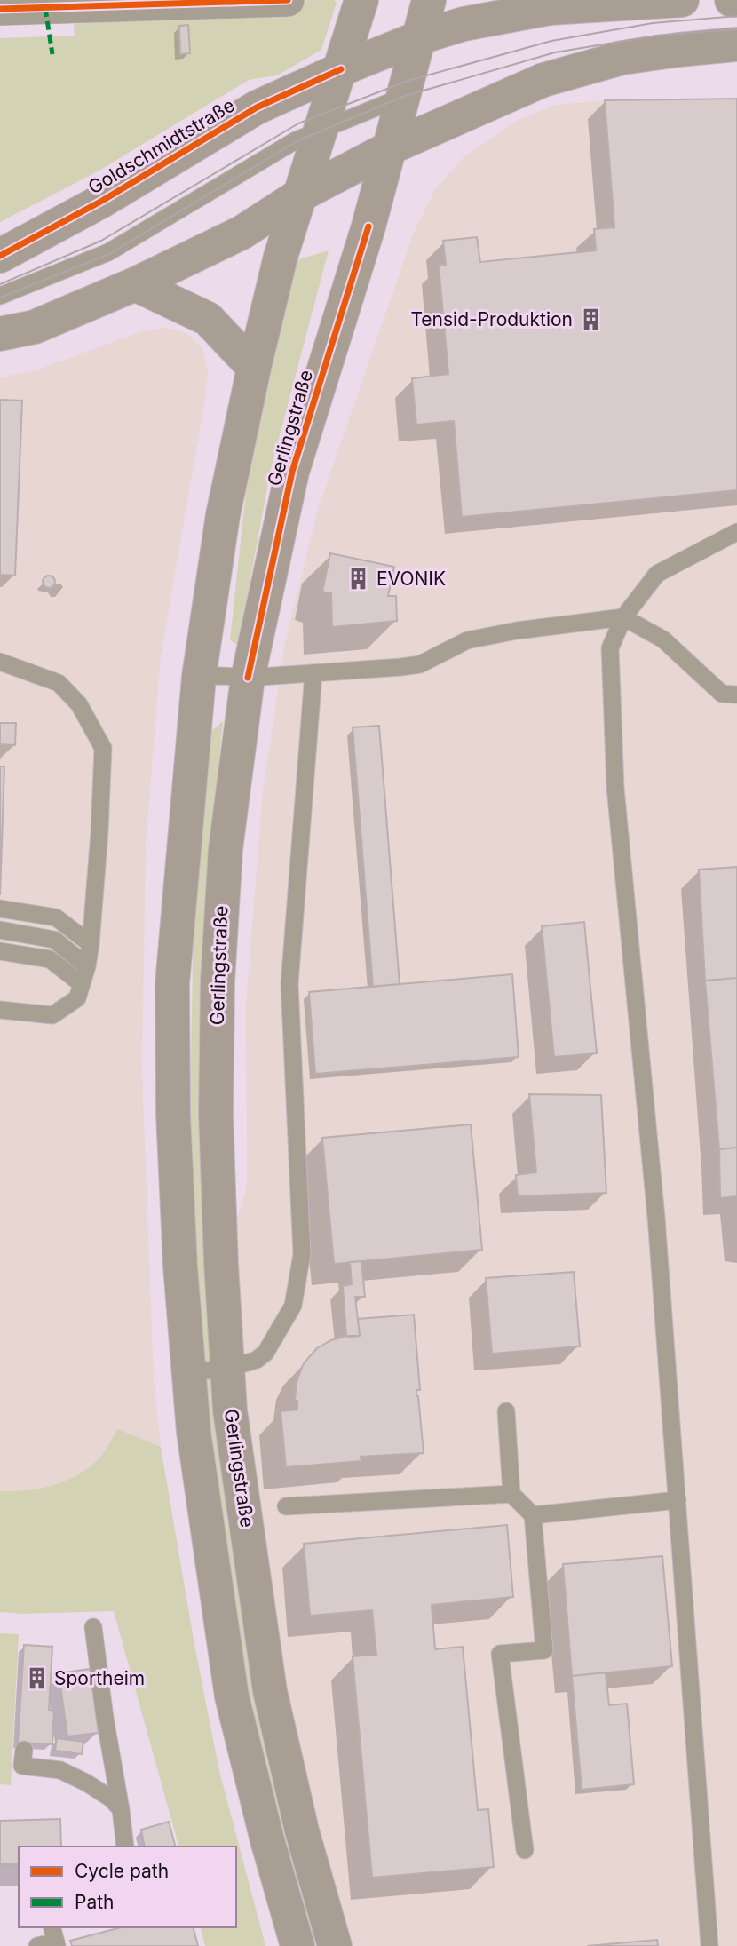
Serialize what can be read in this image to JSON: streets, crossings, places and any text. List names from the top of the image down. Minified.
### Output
{"streets":{"main road":["Goldschmidtstraße","Gerlingstraße"]},"crossings":[["Goldschmidtstraße","Gerlingstraße"]],"places":{"building":["Tensid-Produktion","EVONIK","Sportheim"]},"legend":["Cycle path","Path"]}
